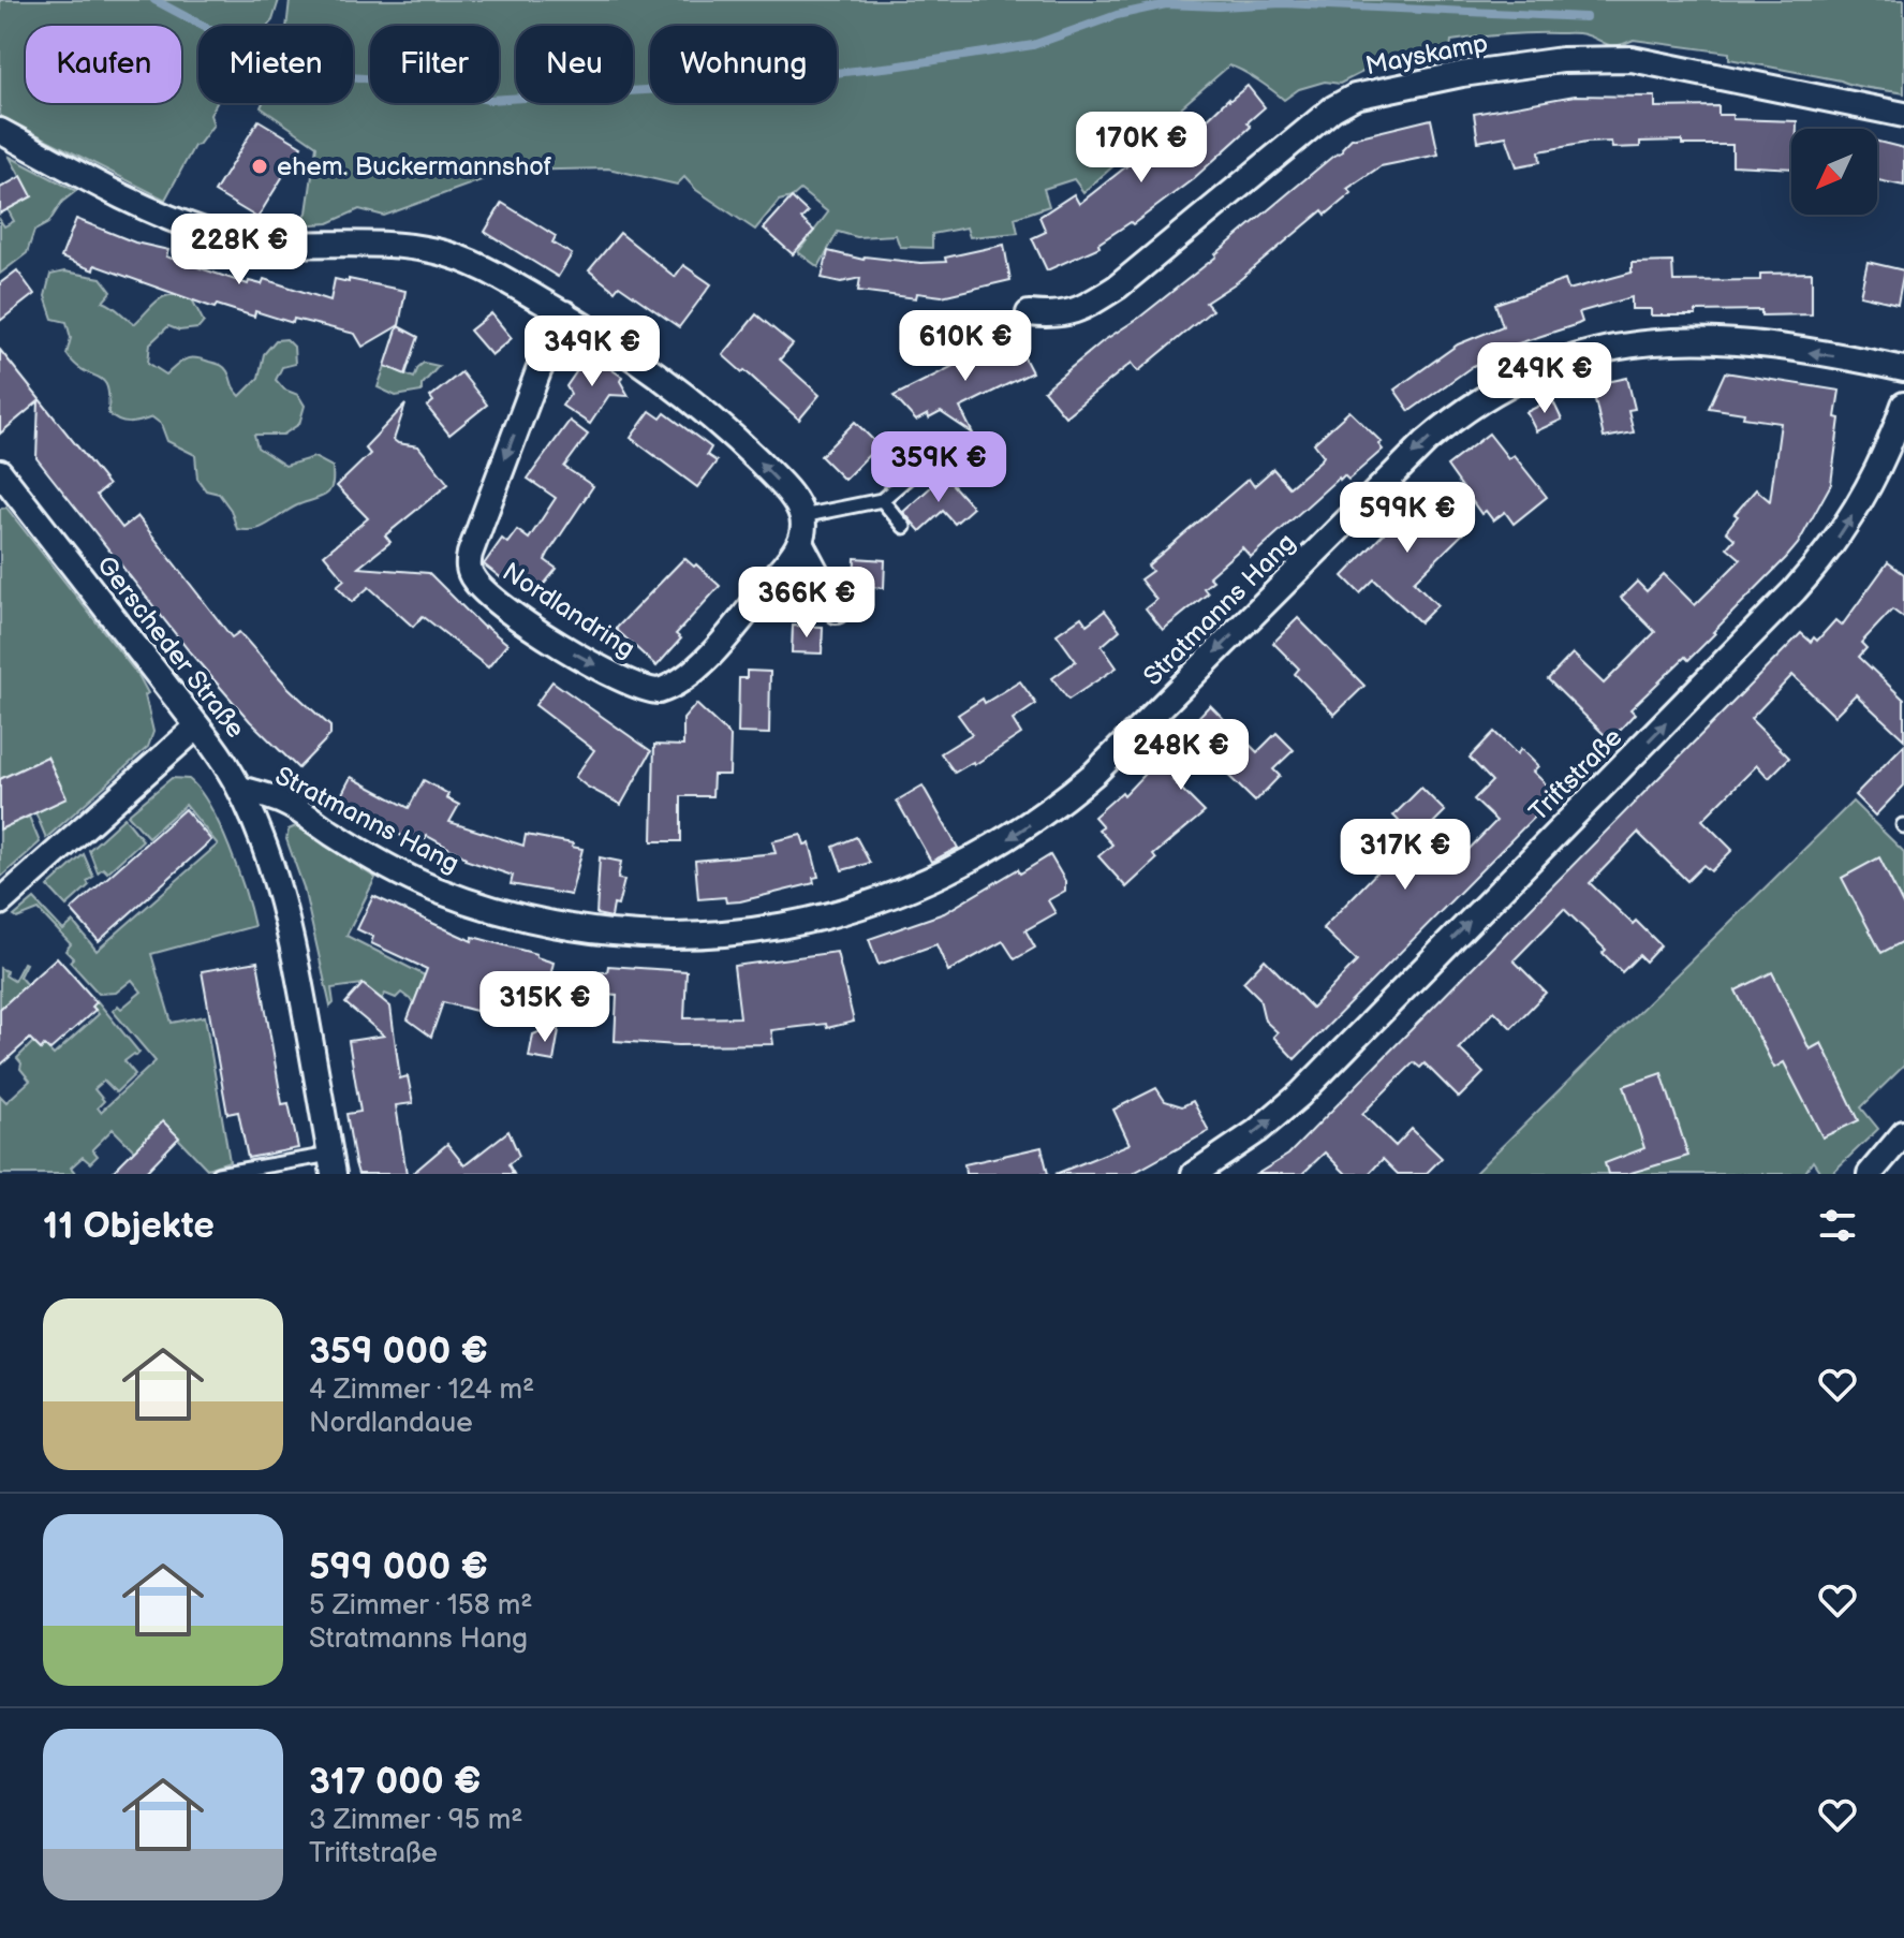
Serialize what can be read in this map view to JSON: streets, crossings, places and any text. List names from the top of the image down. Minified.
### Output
{"streets":{"street":["Mayskamp","Stratmanns Hang","Nordlandring","Gerscheder Straße","Triftstraße"]},"crossings":[["Stratmanns Hang","Gerscheder Straße"]],"one_way":["Stratmanns Hang","Triftstraße"],"places":["ehem. Buckermannshof"],"north":"bottom left","page":{"chip":["Kaufen","Mieten","Filter","Neu","Wohnung"],"price":["170K €","228K €","610K €","349K €","249K €","359K €","599K €","366K €","248K €","317K €","315K €"],"heading":"11 Objekte","list":[{"name":"359 000 €","note":"4 Zimmer · 124 m² · Nordlandaue"},{"name":"599 000 €","note":"5 Zimmer · 158 m² · Stratmanns Hang"},{"name":"317 000 €","note":"3 Zimmer · 95 m² · Triftstraße"}]}}
